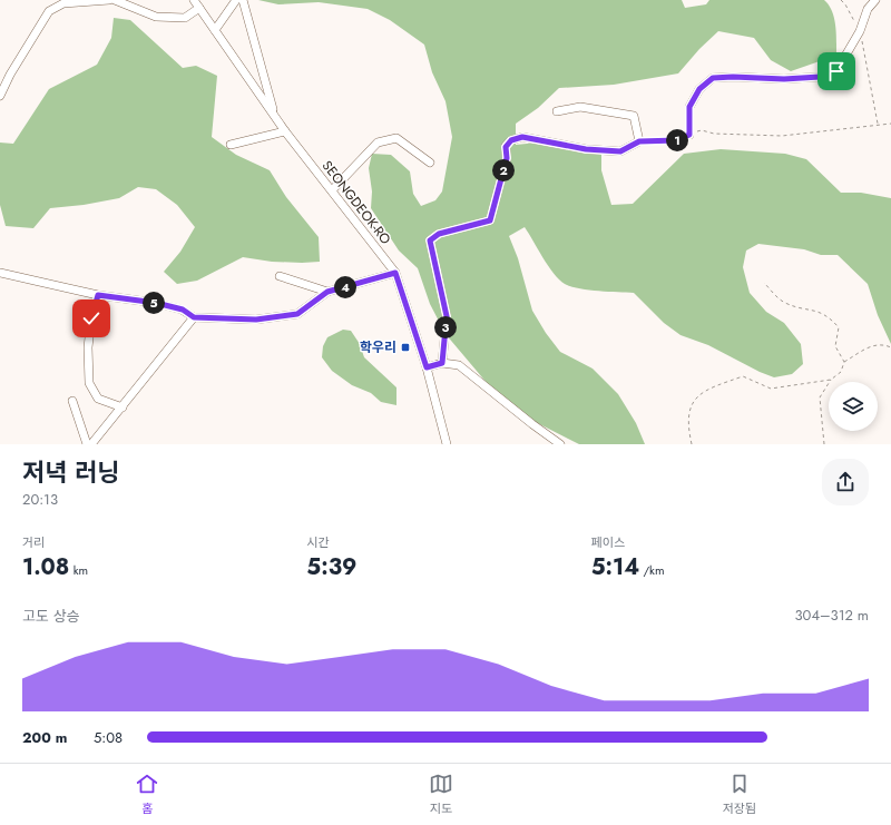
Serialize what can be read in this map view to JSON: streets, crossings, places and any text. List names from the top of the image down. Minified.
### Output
{"streets":{"street":["SEONGDEOK-RO"]},"places":{"transit":["학우리"]},"page":{"pins":["1","2","4","5","3"],"heading":["저녁 러닝","20:13"],"stats":[["거리","1.08 km"],["시간","5:39"],["페이스","5:14 /km"]],"chart":["고도 상승","304–312 m"],"list":[{"name":"200 m","note":"5:08"}],"tabs":["홈","지도","저장됨"]}}
